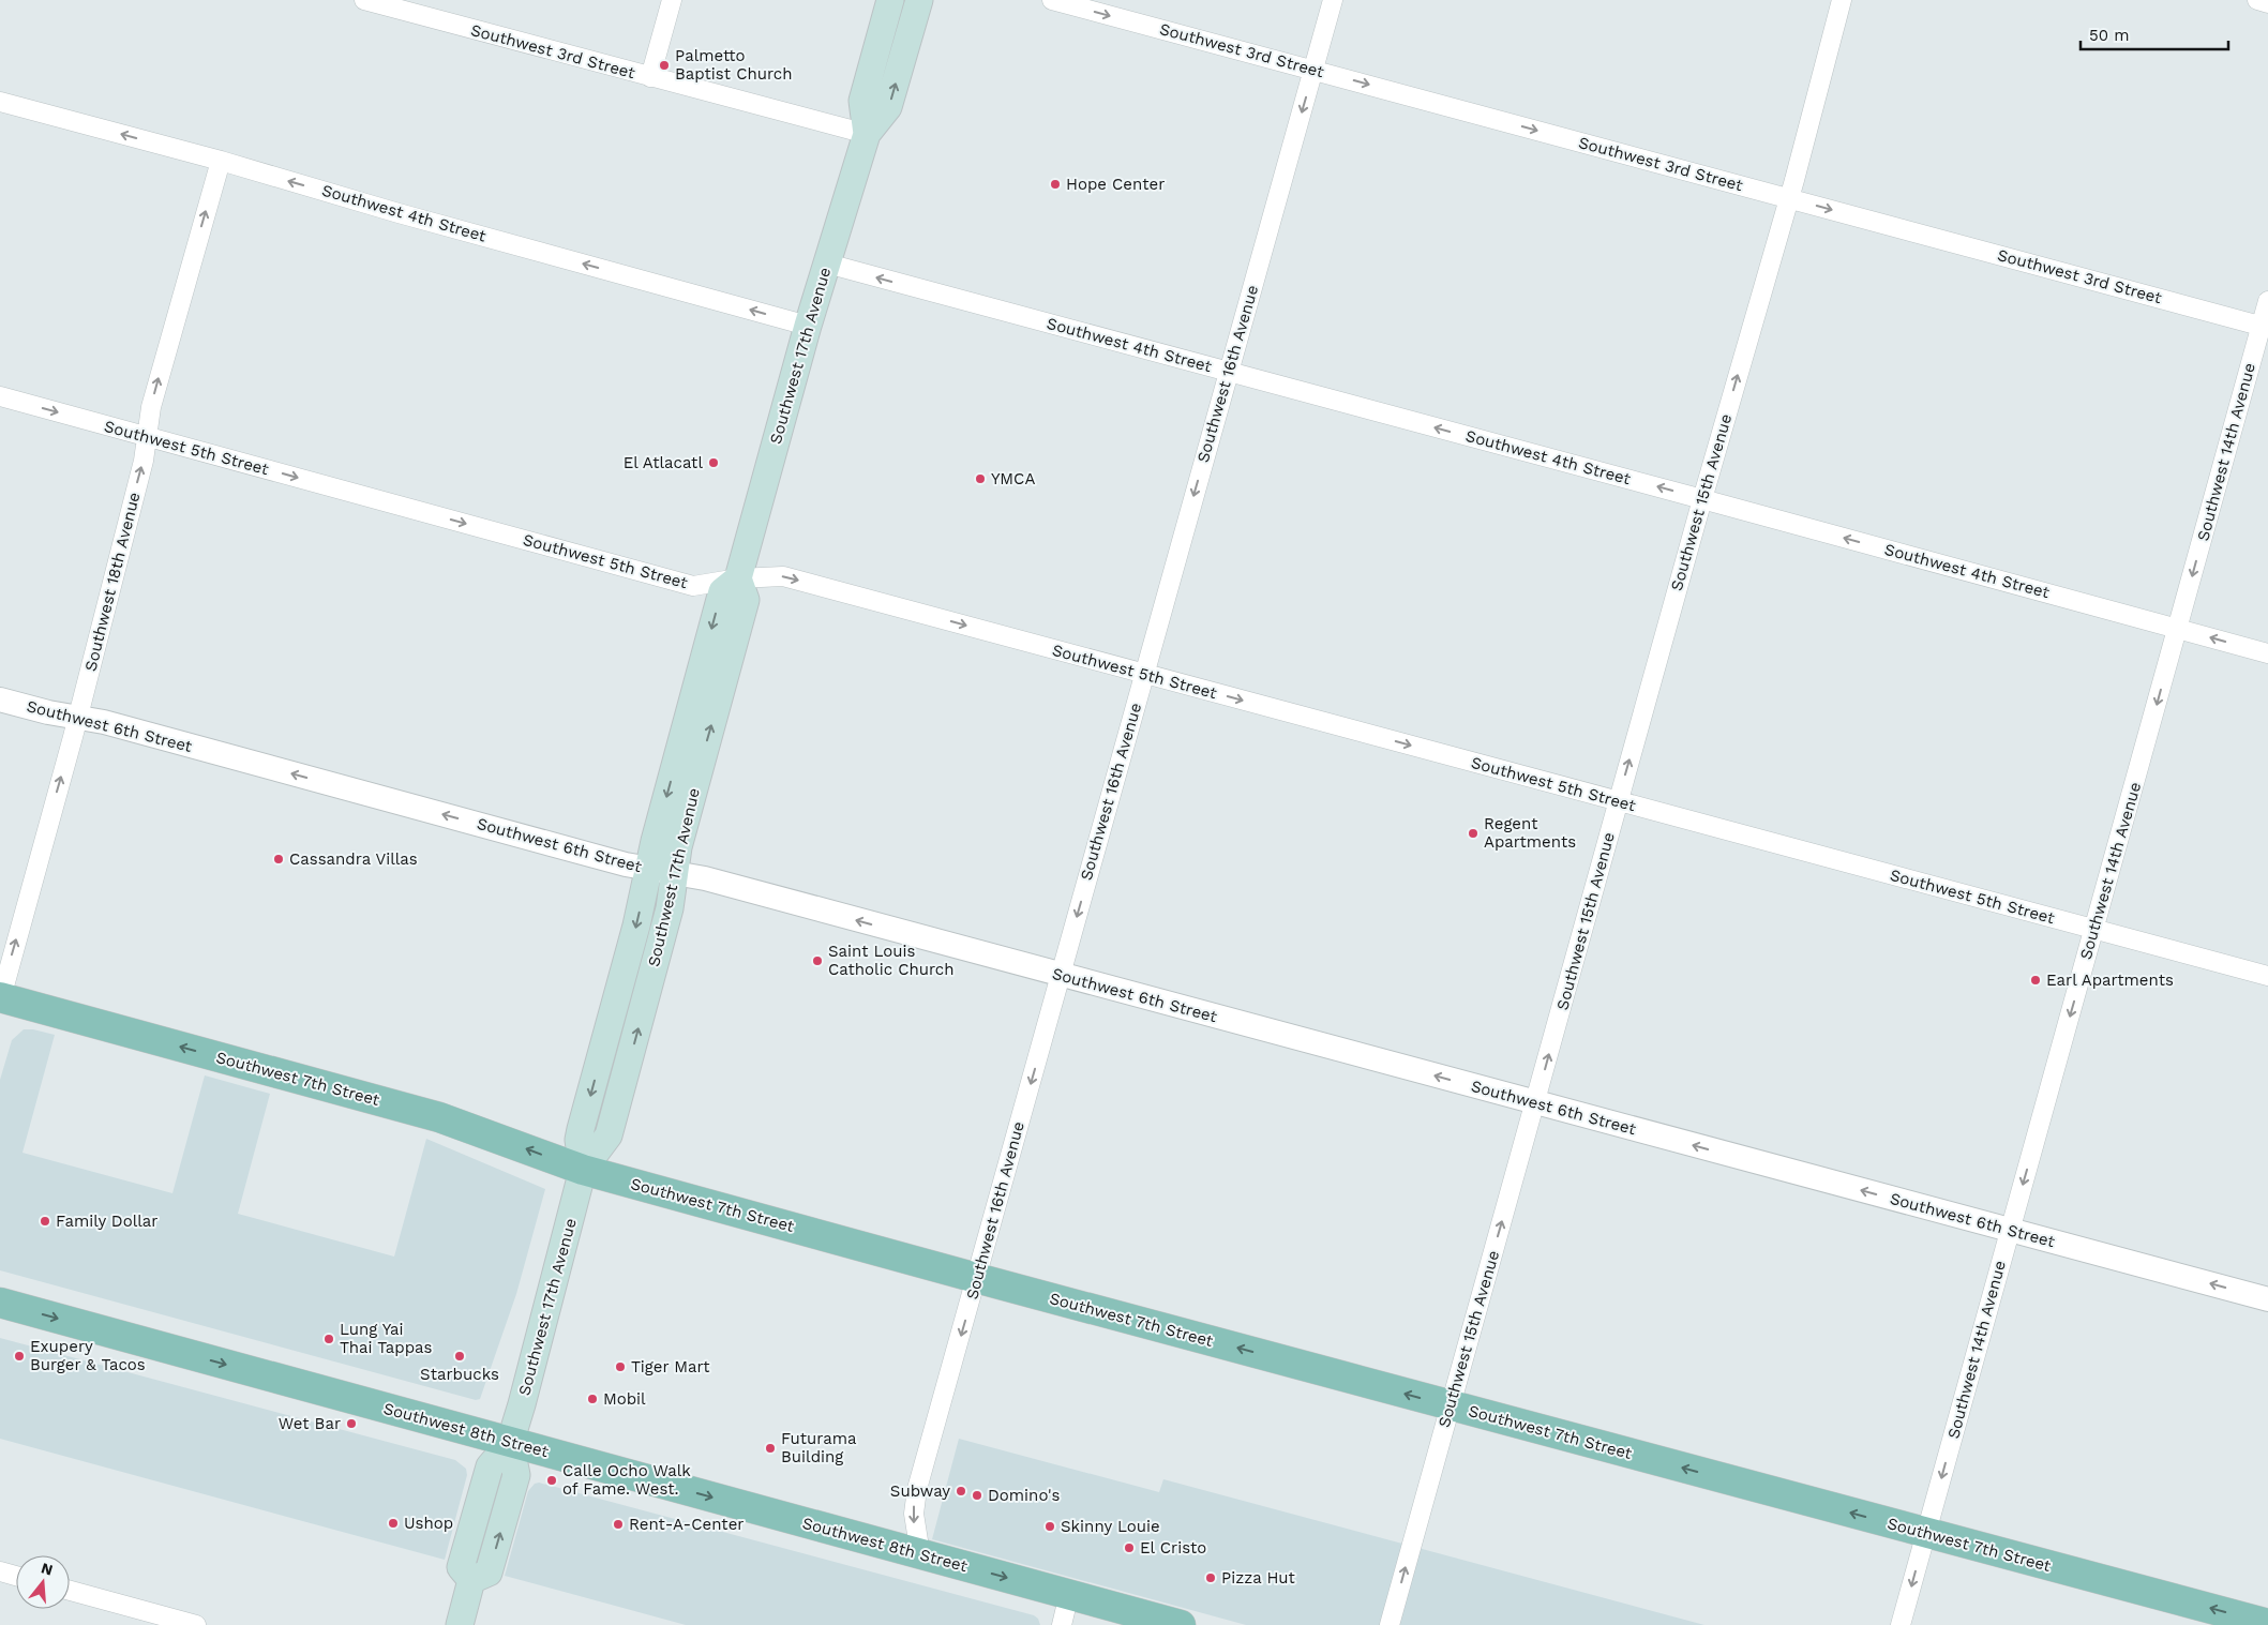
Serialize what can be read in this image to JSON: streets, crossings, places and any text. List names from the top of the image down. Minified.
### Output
{"streets":{"main road":["Southwest 17th Avenue","Southwest 7th Street","Southwest 8th Street"],"street":["Southwest 3rd Street","Southwest 4th Street","Southwest 16th Avenue","Southwest 5th Street","Southwest 14th Avenue","Southwest 15th Avenue","Southwest 18th Avenue","Southwest 6th Street"]},"crossings":[["Southwest 3rd Street","Southwest 17th Avenue"],["Southwest 3rd Street","Southwest 16th Avenue"],["Southwest 3rd Street","Southwest 14th Avenue"],["Southwest 3rd Street","Southwest 15th Avenue"],["Southwest 4th Street","Southwest 17th Avenue"],["Southwest 4th Street","Southwest 16th Avenue"],["Southwest 4th Street","Southwest 14th Avenue"],["Southwest 4th Street","Southwest 15th Avenue"],["Southwest 4th Street","Southwest 18th Avenue"],["Southwest 17th Avenue","Southwest 5th Street"],["Southwest 17th Avenue","Southwest 6th Street"],["Southwest 17th Avenue","Southwest 7th Street"],["Southwest 17th Avenue","Southwest 8th Street"],["Southwest 16th Avenue","Southwest 5th Street"],["Southwest 16th Avenue","Southwest 6th Street"],["Southwest 16th Avenue","Southwest 7th Street"],["Southwest 16th Avenue","Southwest 8th Street"],["Southwest 5th Street","Southwest 14th Avenue"],["Southwest 5th Street","Southwest 15th Avenue"],["Southwest 5th Street","Southwest 18th Avenue"],["Southwest 14th Avenue","Southwest 6th Street"],["Southwest 14th Avenue","Southwest 7th Street"],["Southwest 15th Avenue","Southwest 6th Street"],["Southwest 15th Avenue","Southwest 7th Street"],["Southwest 18th Avenue","Southwest 6th Street"],["Southwest 18th Avenue","Southwest 7th Street"]],"one_way":["Southwest 3rd Street","Southwest 4th Street","Southwest 16th Avenue","Southwest 5th Street","Southwest 14th Avenue","Southwest 15th Avenue","Southwest 18th Avenue","Southwest 6th Street","Southwest 7th Street","Southwest 8th Street"],"places":["Palmetto Baptist Church","Hope Center","El Atlacatl","YMCA","Regent Apartments","Cassandra Villas","Saint Louis Catholic Church","Earl Apartments","Family Dollar","Lung Yai Thai Tappas","Exupery Burger & Tacos","Starbucks","Tiger Mart","Mobil","Wet Bar","Futurama Building","Calle Ocho Walk of Fame. West.","Subway","Domino's","Ushop","Rent-A-Center","Skinny Louie","El Cristo","Pizza Hut"],"scale_bar":"50 m","north":"top"}
